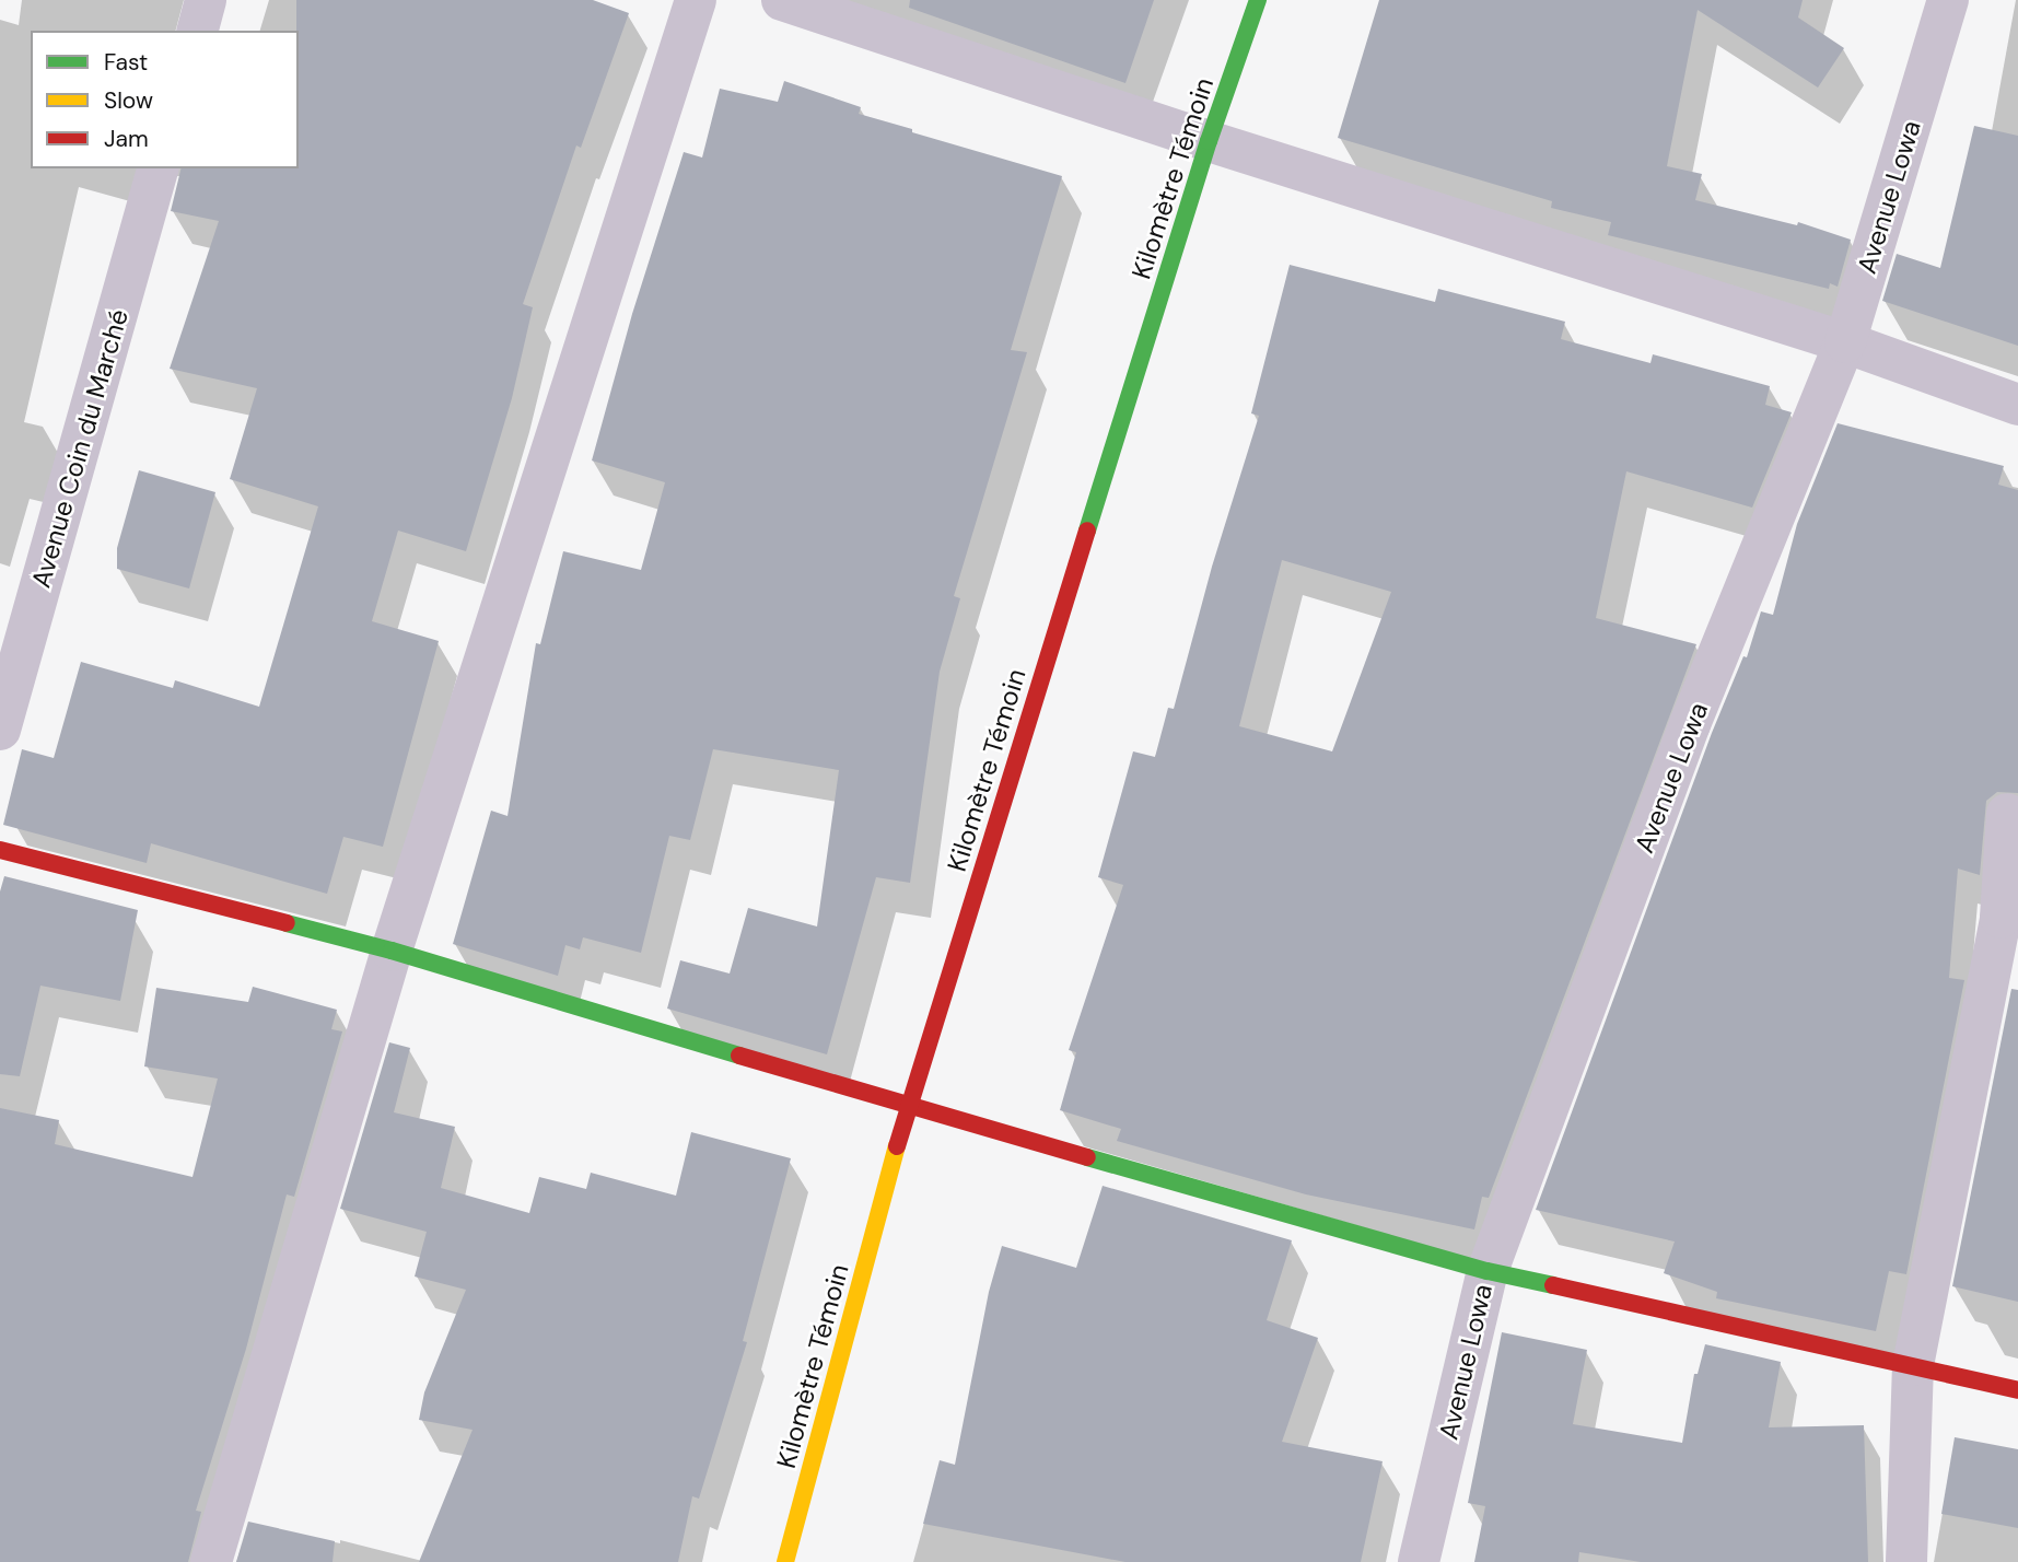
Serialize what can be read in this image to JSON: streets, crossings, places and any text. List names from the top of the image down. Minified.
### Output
{"streets":{"street":["Kilomètre Témoin","Avenue Lowa","Avenue Coin du Marché"]},"legend":["Fast","Slow","Jam"]}
